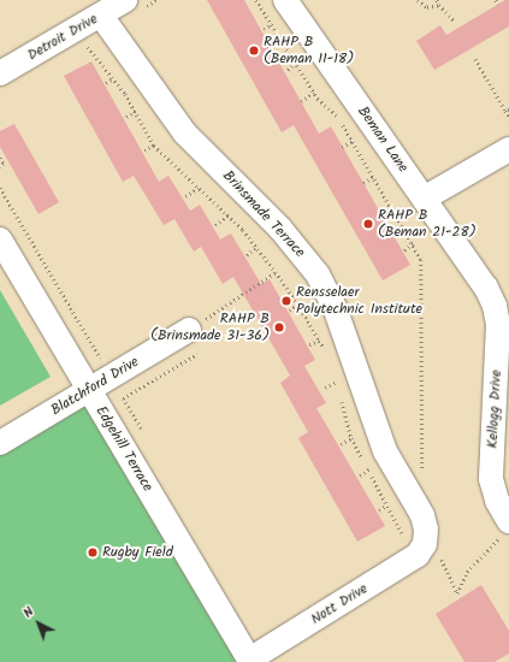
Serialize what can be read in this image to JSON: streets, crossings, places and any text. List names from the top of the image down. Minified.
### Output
{"streets":{"street":["Detroit Drive","Beman Lane","Brinsmade Terrace","Blatchford Drive","Kellogg Drive","Edgehill Terrace","Nott Drive"]},"crossings":[["Detroit Drive","Brinsmade Terrace"],["Beman Lane","Kellogg Drive"],["Brinsmade Terrace","Nott Drive"],["Blatchford Drive","Edgehill Terrace"],["Edgehill Terrace","Nott Drive"]],"places":["RAHP B (Beman 11-18)","RAHP B (Beman 21-28)","Rensselaer Polytechnic Institute","RAHP B (Brinsmade 31-36)","Rugby Field"],"north":"top left"}
